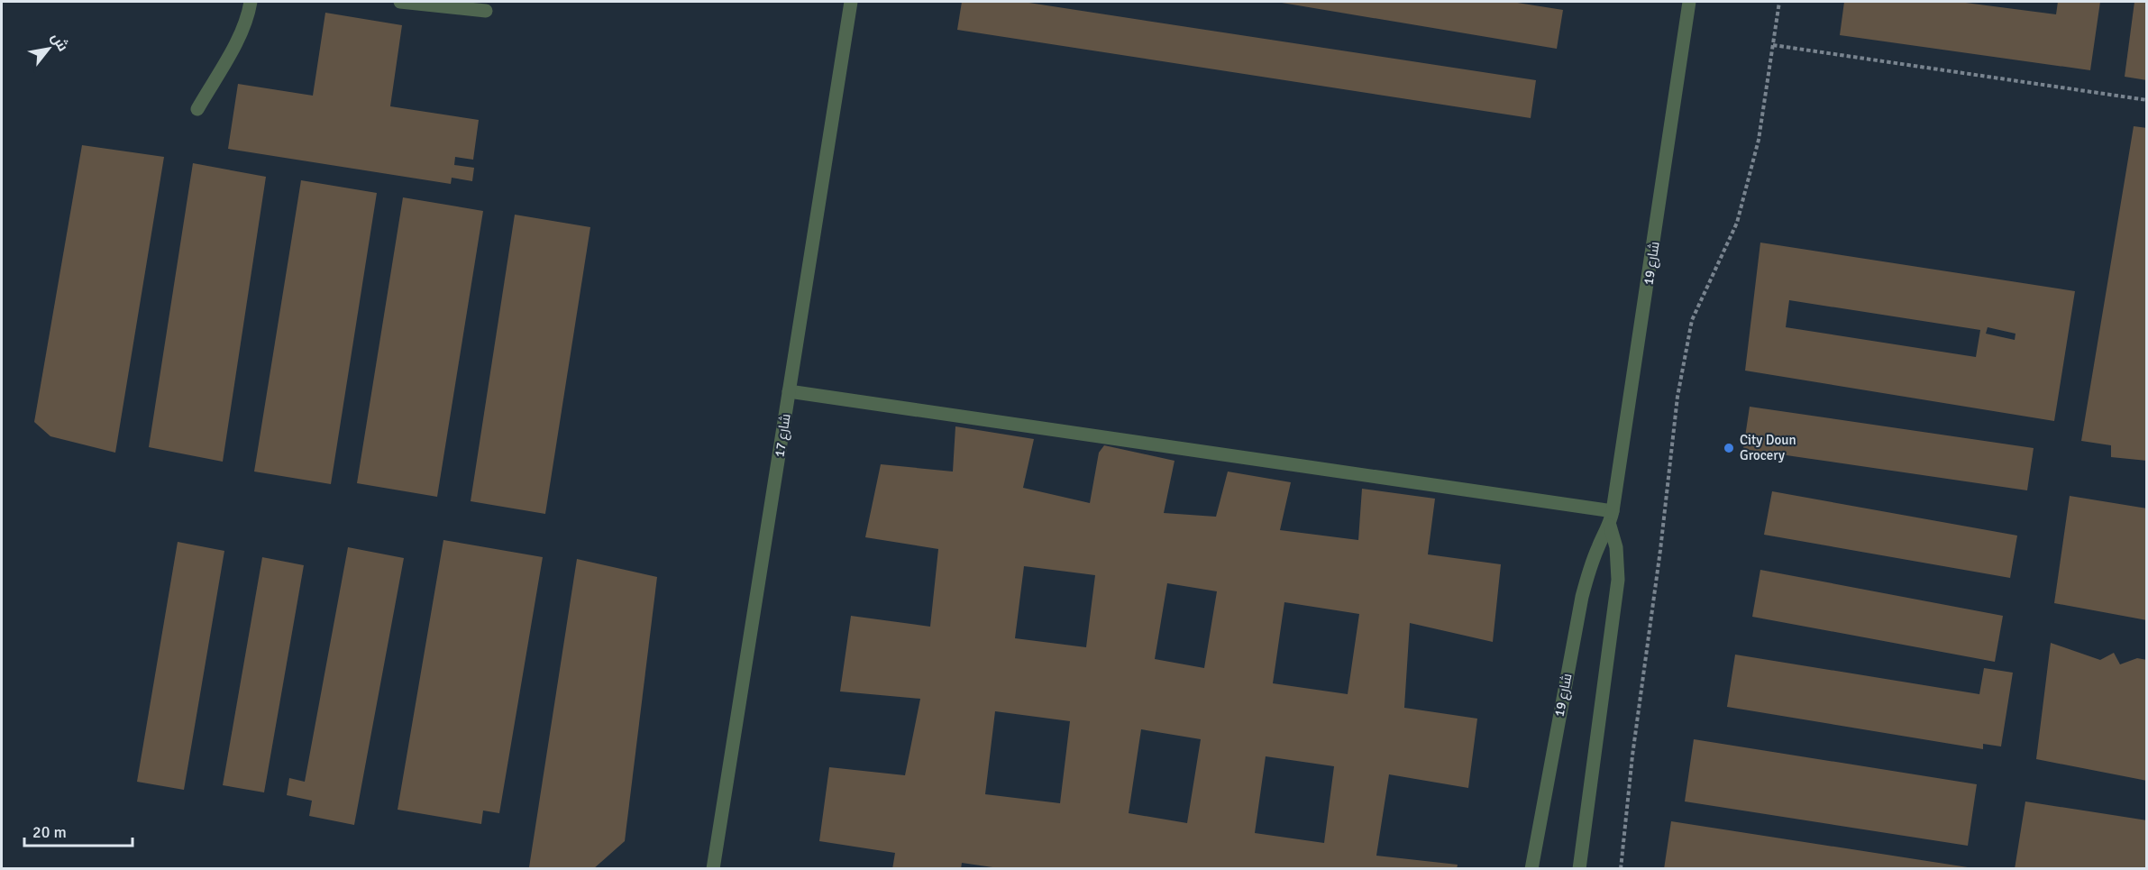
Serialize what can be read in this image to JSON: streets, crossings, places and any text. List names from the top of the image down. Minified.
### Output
{"streets":{"street":["شارع 19","شارع 17"]},"places":["City Doun Grocery"],"scale_bar":"20 m","north":"top right"}
